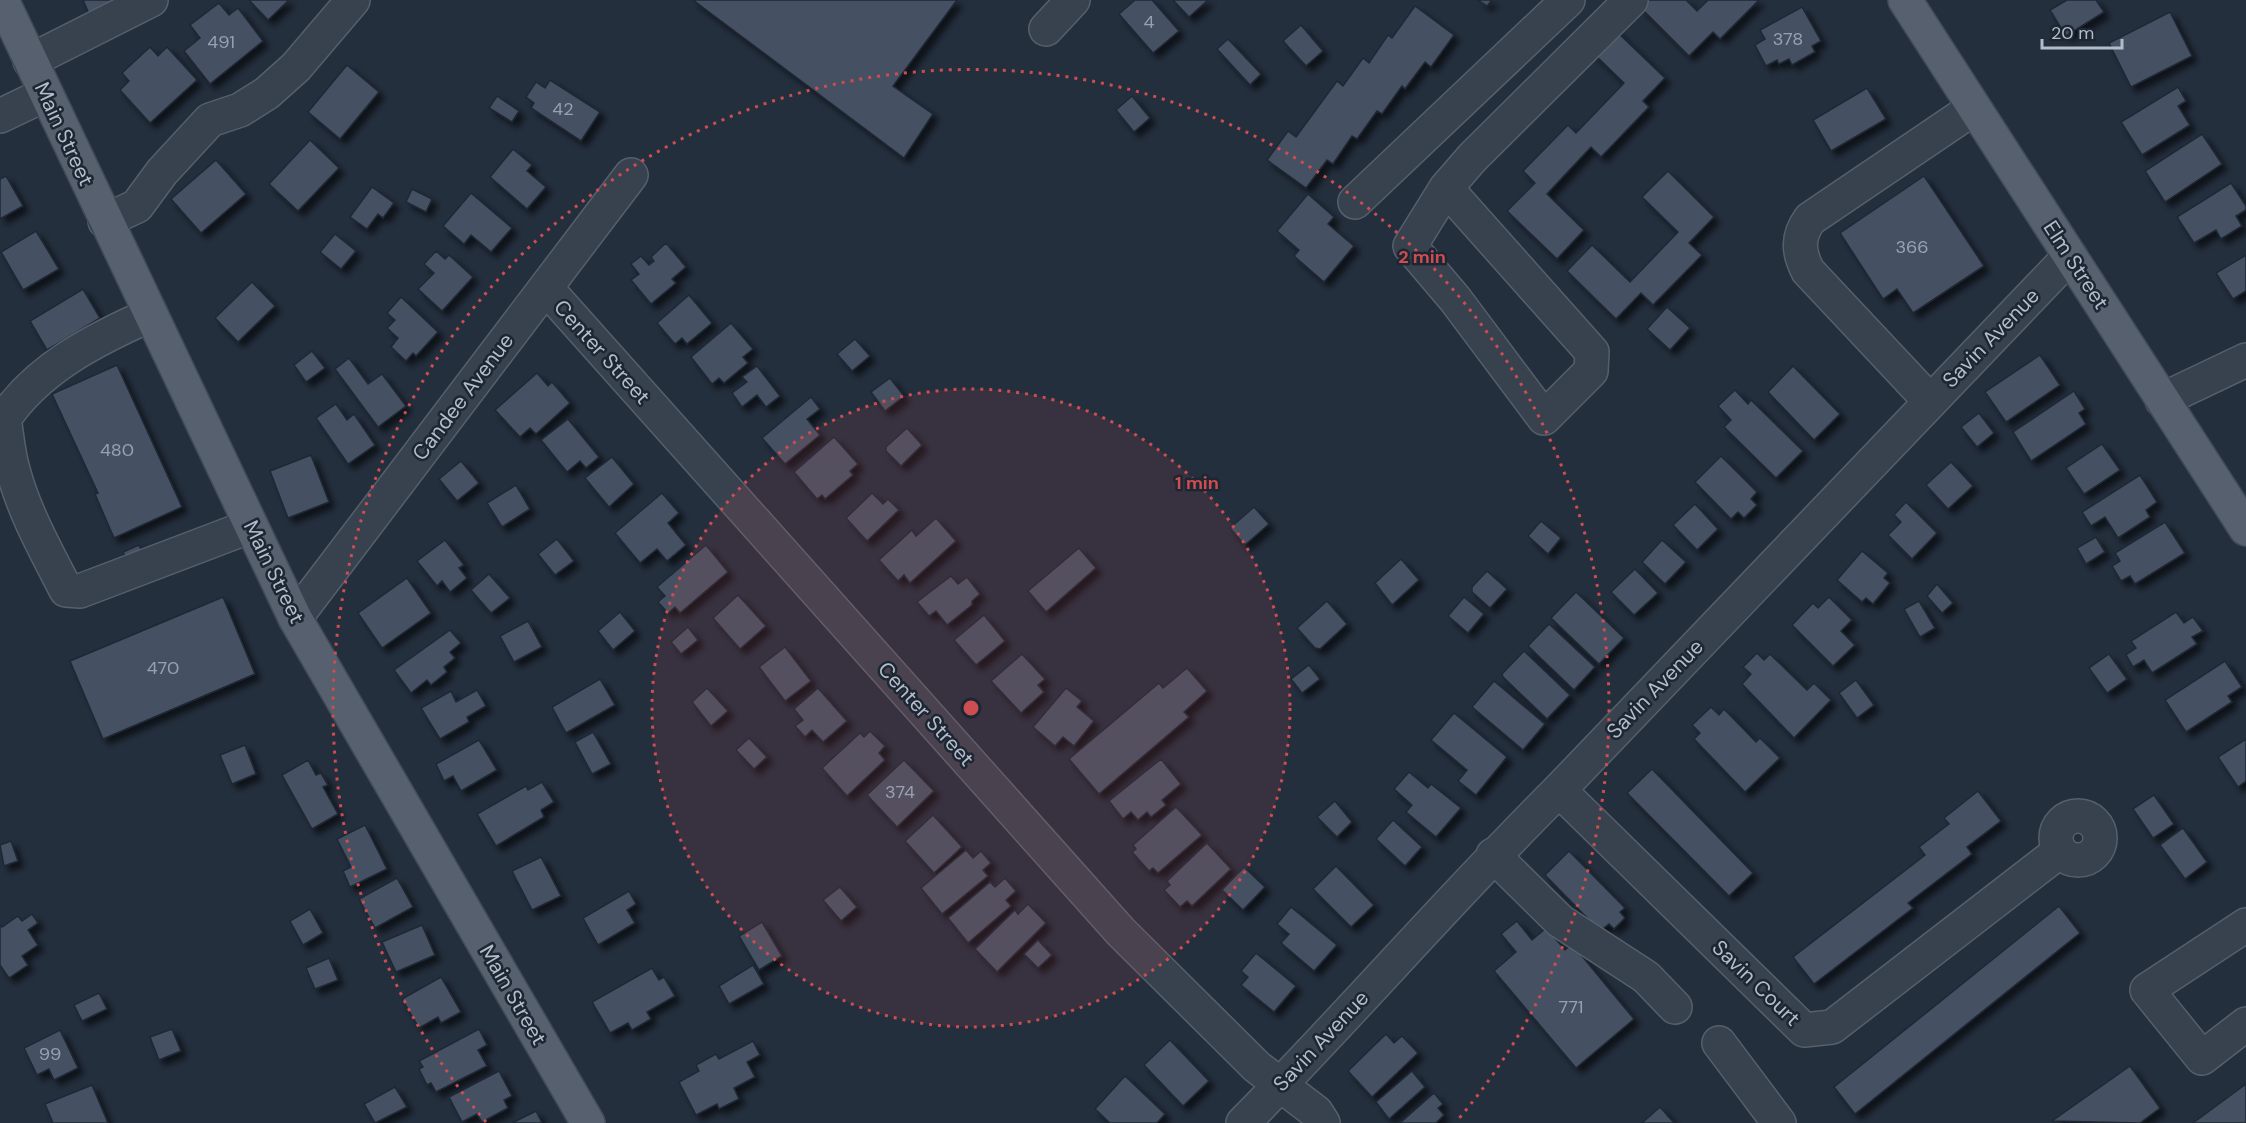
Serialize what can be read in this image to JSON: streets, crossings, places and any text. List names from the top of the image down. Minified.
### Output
{"streets":{"main road":["Main Street","Elm Street"],"street":["Savin Avenue","Center Street","Candee Avenue","Savin Court"]},"crossings":[["Main Street","Candee Avenue"],["Elm Street","Savin Avenue"],["Savin Avenue","Center Street"],["Savin Avenue","Savin Court"],["Center Street","Candee Avenue"]],"house_numbers":["4","378","491","42","366","480","470","374","771","99"],"scale_bar":"20 m","rings":["2 min","1 min"]}
